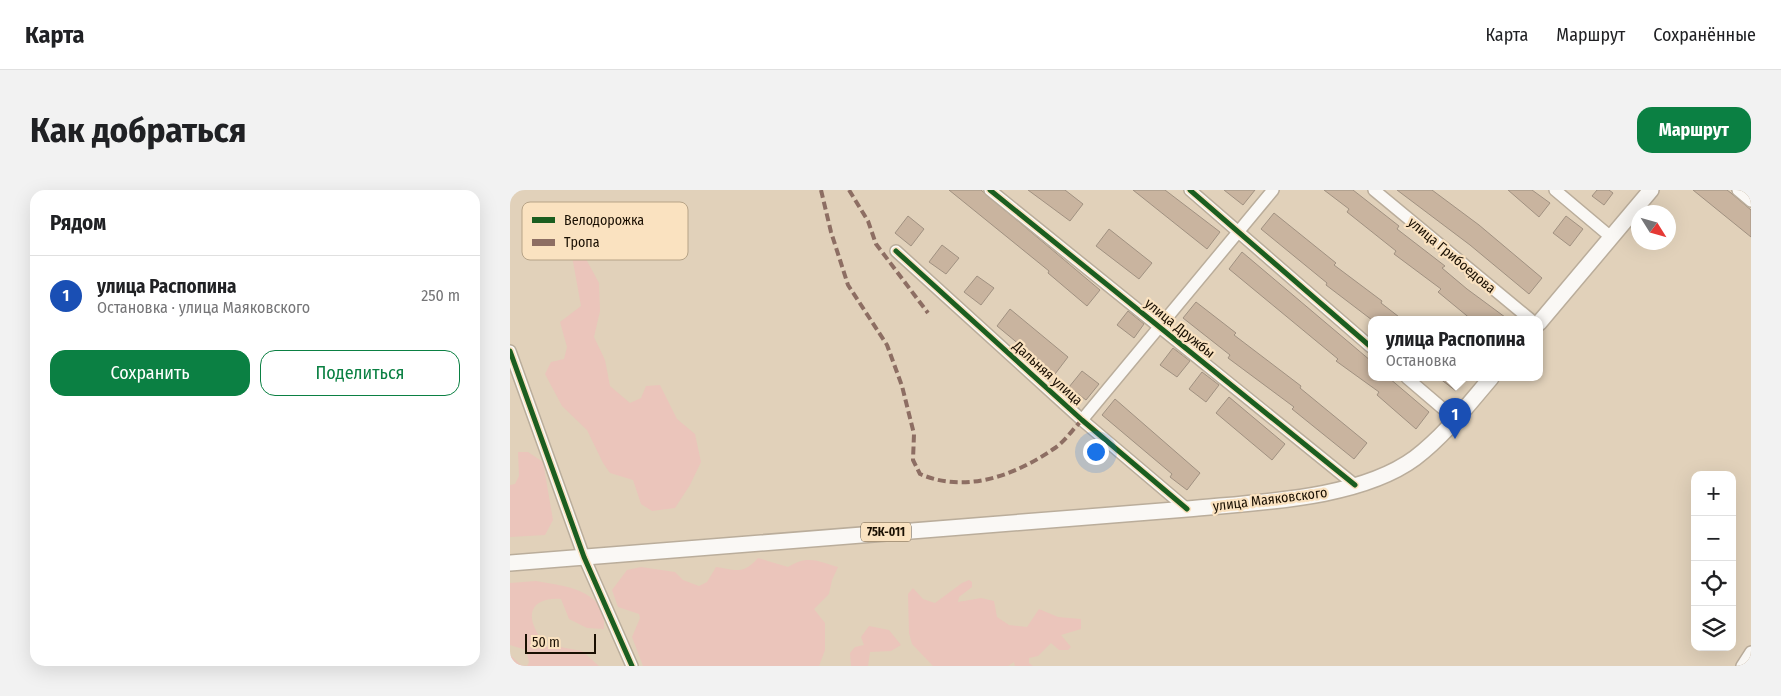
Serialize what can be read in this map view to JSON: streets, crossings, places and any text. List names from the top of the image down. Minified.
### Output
{"streets":{"main road":["улица Маяковского","75К-011"],"street":["улица Грибоедова","улица Дружбы","Дальняя улица"]},"crossings":[["улица Дружбы","улица Маяковского"],["Дальняя улица","улица Маяковского"],["Дальняя улица","75К-011"],["улица Маяковского","75К-011"]],"legend":["Велодорожка","Тропа"],"scale_bar":"50 m","north":"bottom right","page":{"header":"Карта","nav":["Карта","Маршрут","Сохранённые"],"buttons":["Маршрут",["Сохранить","Поделиться"]],"title":"Как добраться","heading":"Рядом","list":[{"mark":"1","name":"улица Распопина","note":"Остановка · улица Маяковского","value":"250 m"}],"popup":["улица Распопина","Остановка"],"pins":"1","map_buttons":["+","−"],"scale":"50 m"}}
